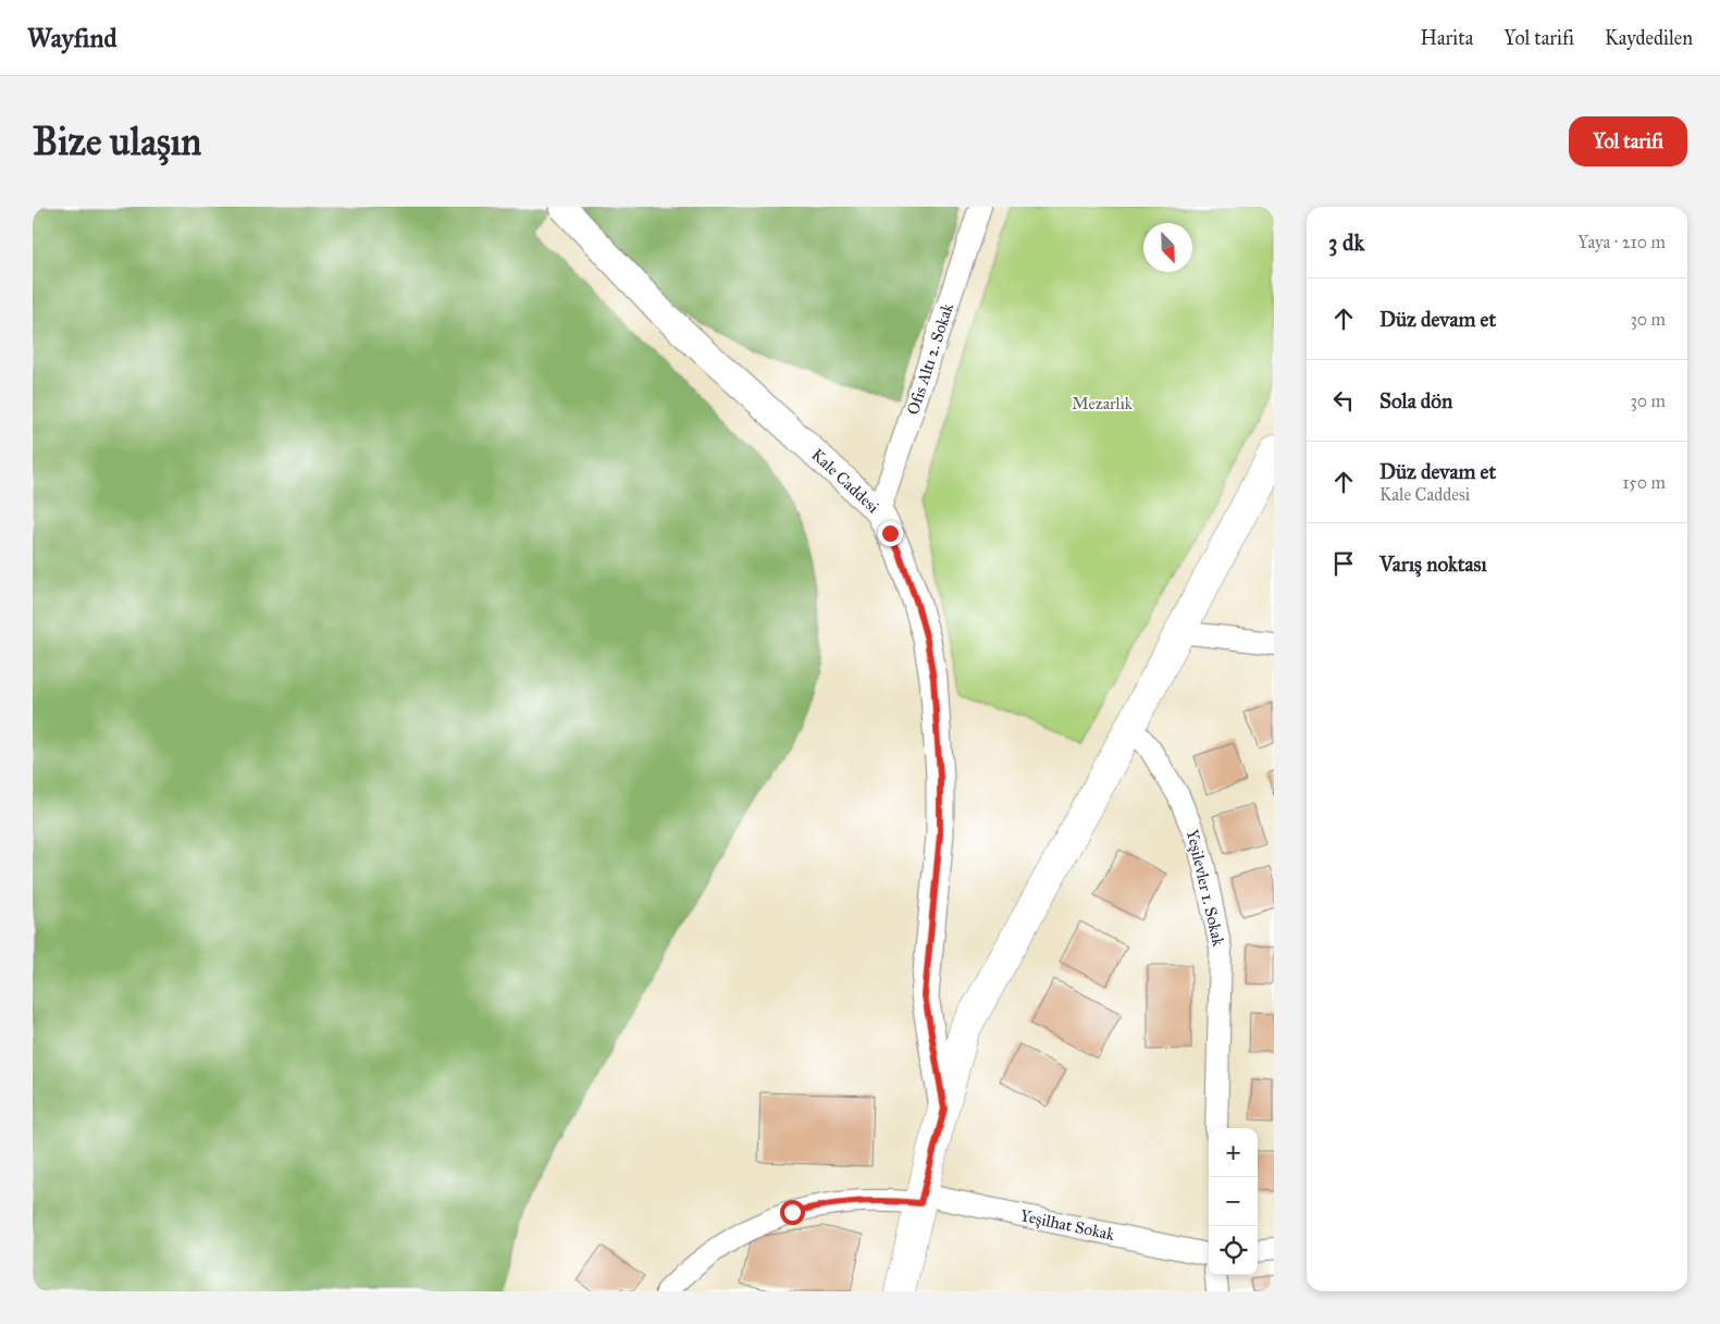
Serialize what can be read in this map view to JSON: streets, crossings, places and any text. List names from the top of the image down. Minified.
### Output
{"streets":{"street":["Ofis Altı 2. Sokak","Kale Caddesi","Yeşilevler 1. Sokak","Yeşilhat Sokak"]},"crossings":[["Ofis Altı 2. Sokak","Kale Caddesi"]],"parks":["Mezarlık"],"north":"bottom right","page":{"header":"Wayfind","nav":["Harita","Yol tarifi","Kaydedilen"],"buttons":"Yol tarifi","title":"Bize ulaşın","heading":["3 dk","Yaya · 210 m"],"list":[["Düz devam et","30 m"],["Sola dön","30 m"],["Düz devam et","Kale Caddesi","150 m"],"Varış noktası"],"map_buttons":["+","−"]}}
